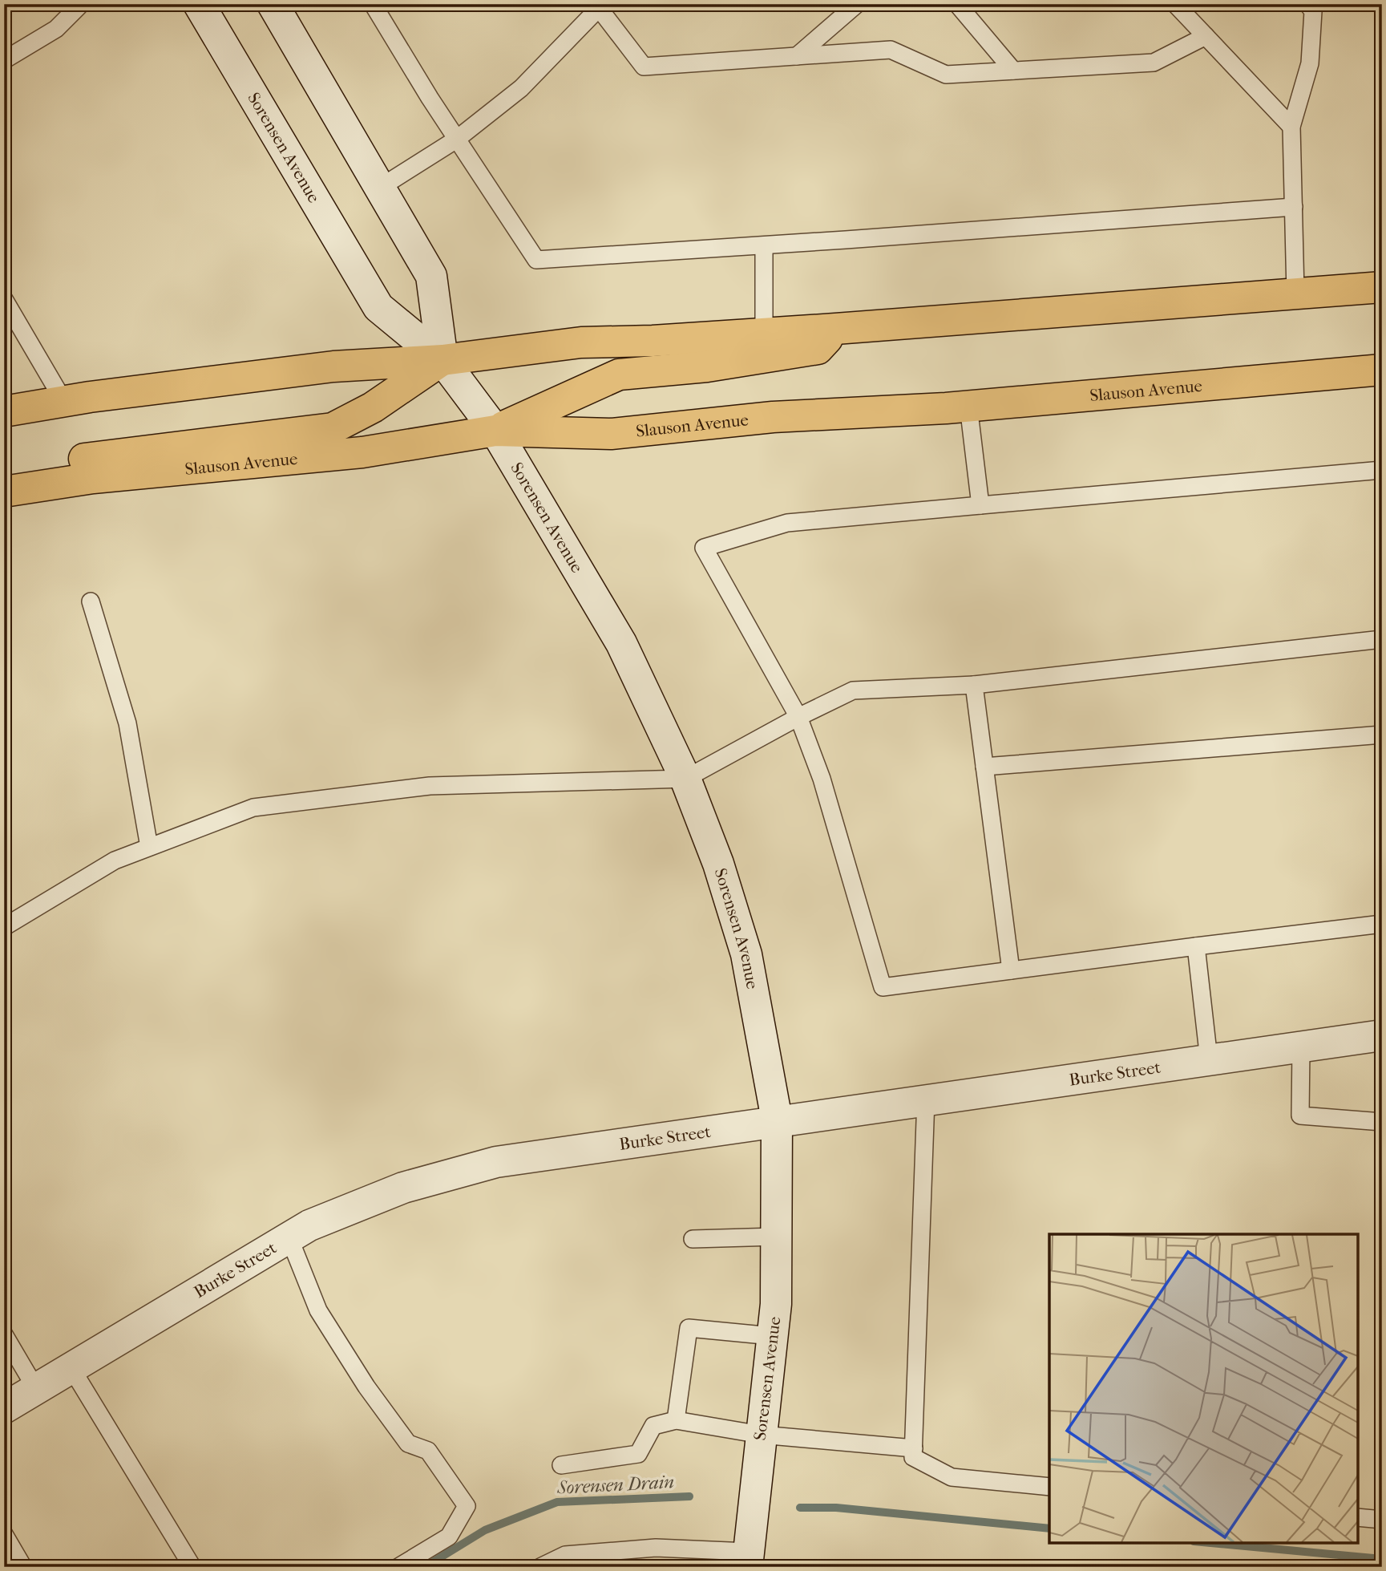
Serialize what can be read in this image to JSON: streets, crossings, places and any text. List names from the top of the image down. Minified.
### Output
{"streets":{"main road":["Slauson Avenue"],"street":["Sorensen Avenue","Burke Street"]},"crossings":[["Sorensen Avenue","Slauson Avenue"],["Sorensen Avenue","Burke Street"]],"water":["Sorensen Drain"]}
